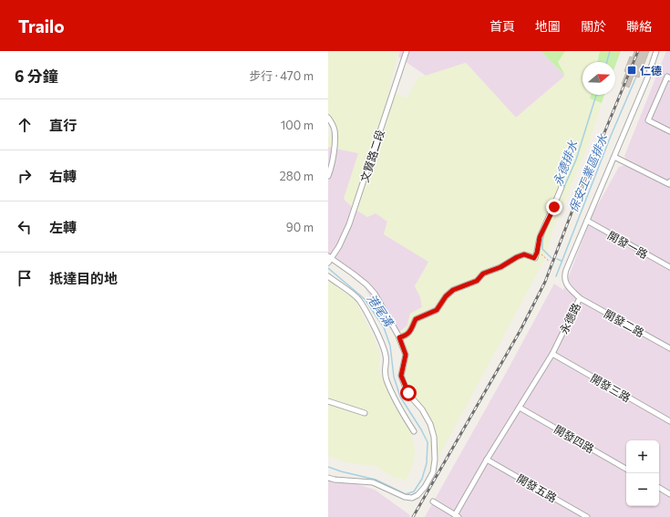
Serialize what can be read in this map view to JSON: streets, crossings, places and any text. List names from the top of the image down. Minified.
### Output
{"streets":{"street":["文賢路二段","開發一路","永德路","開發二路","開發三路","開發四路","開發五路"]},"crossings":[["開發一路","永德路"],["永德路","開發二路"],["永德路","開發三路"],["永德路","開發四路"],["永德路","開發五路"]],"water":["永德排水","保安工業區排水","港尾溝"],"places":{"transit":["仁德"]},"north":"right","page":{"header":"Trailo","nav":["首頁","地圖","關於","聯絡"],"heading":["6 分鐘","步行 · 470 m"],"list":[["直行","100 m"],["右轉","280 m"],["左轉","90 m"],"抵達目的地"],"map_buttons":["+","−"]}}
